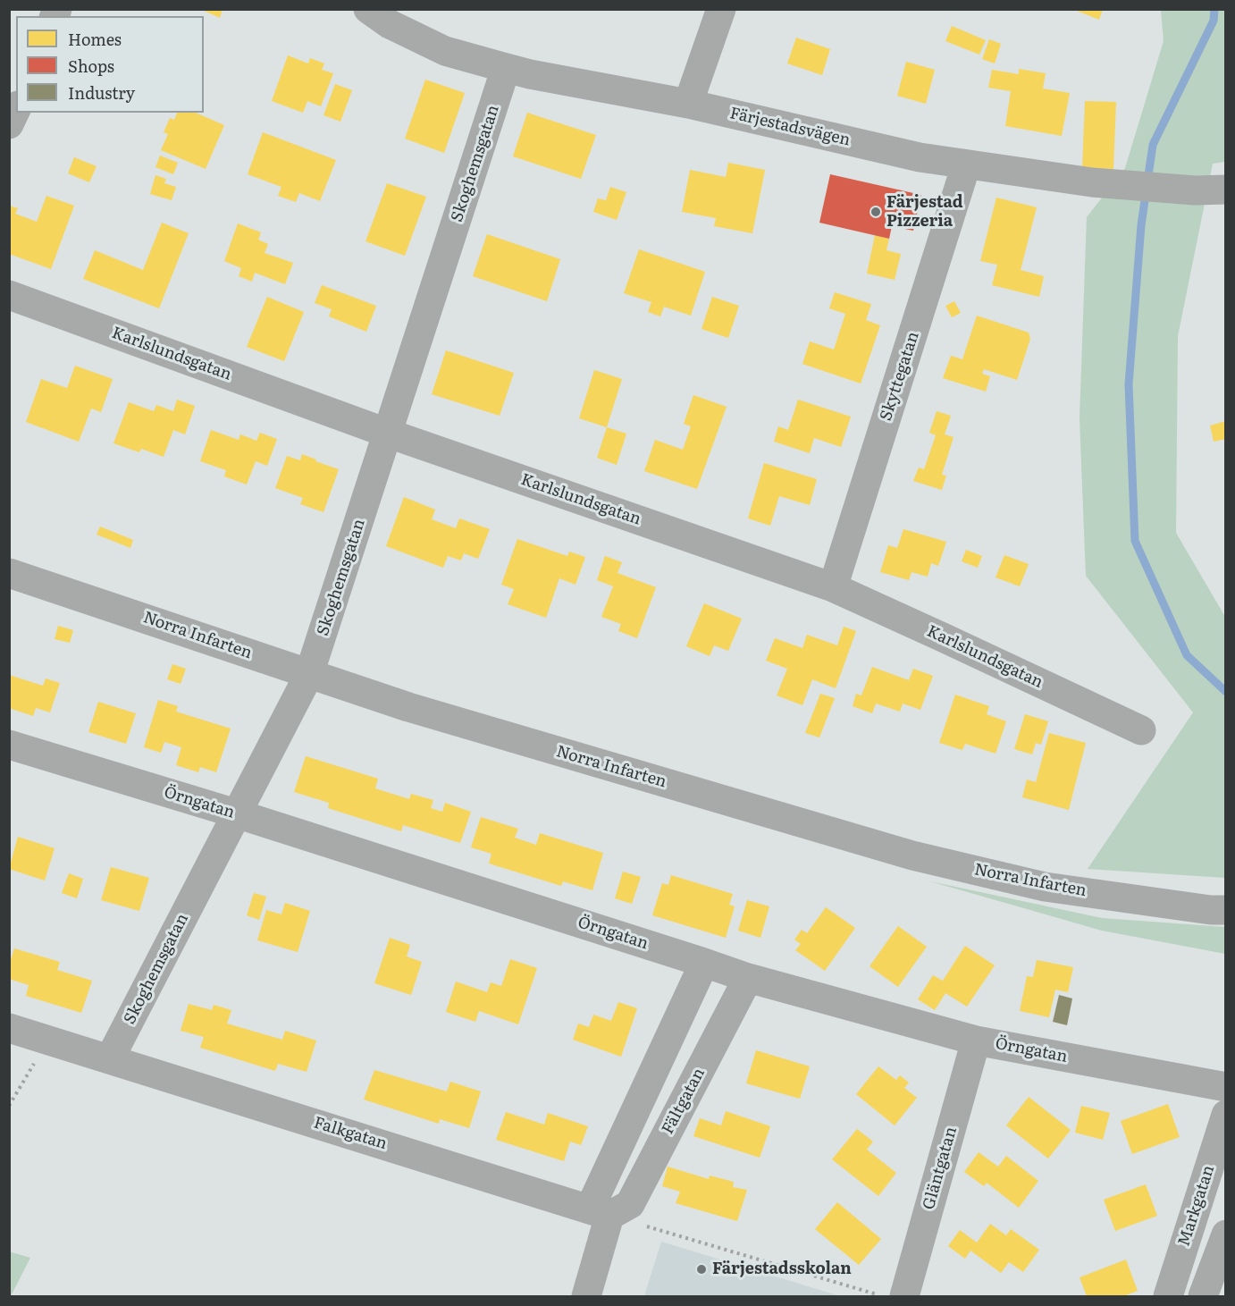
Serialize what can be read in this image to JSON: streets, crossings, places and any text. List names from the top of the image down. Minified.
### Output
{"streets":{"street":["Färjestadsvägen","Skoghemsgatan","Karlslundsgatan","Skyttegatan","Norra Infarten","Örngatan","Fältgatan","Falkgatan","Gläntgatan","Markgatan"]},"crossings":[["Färjestadsvägen","Skoghemsgatan"],["Färjestadsvägen","Skyttegatan"],["Skoghemsgatan","Karlslundsgatan"],["Skoghemsgatan","Norra Infarten"],["Skoghemsgatan","Örngatan"],["Skoghemsgatan","Falkgatan"],["Karlslundsgatan","Skyttegatan"],["Örngatan","Fältgatan"],["Örngatan","Gläntgatan"],["Fältgatan","Falkgatan"]],"places":["Färjestad Pizzeria","Färjestadsskolan"],"legend":["Homes","Shops","Industry"]}
